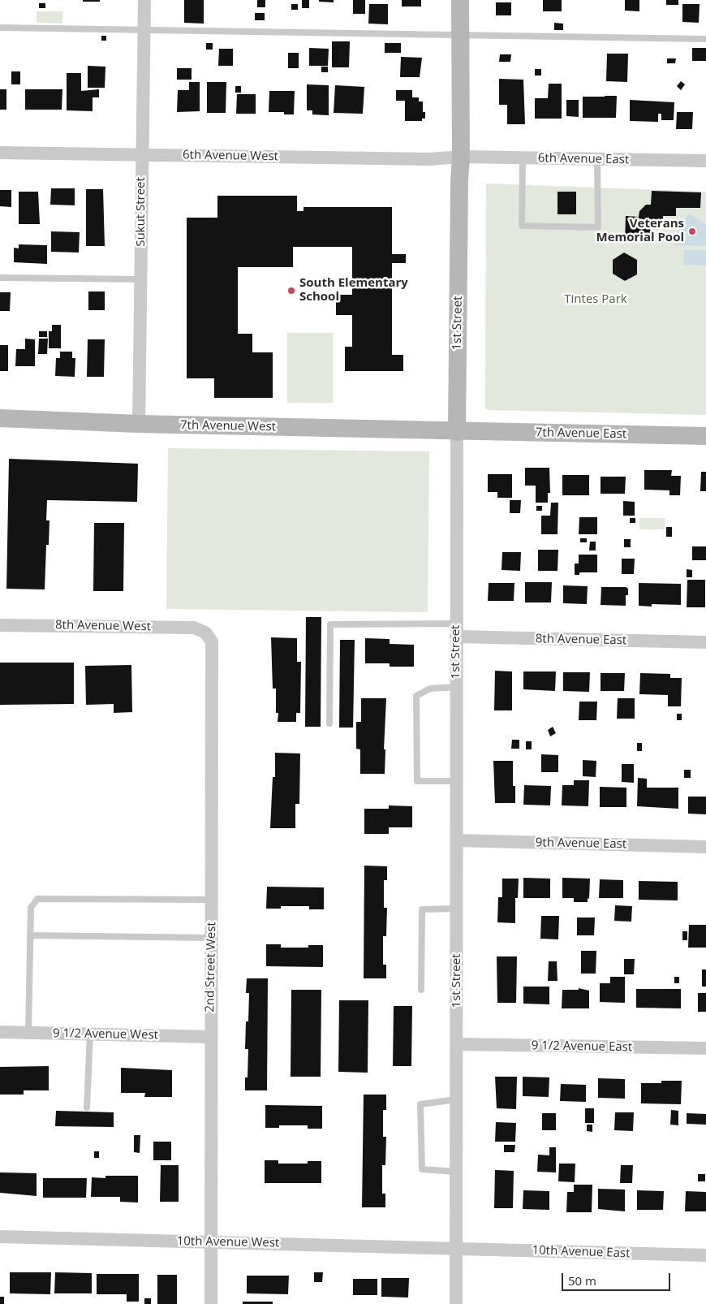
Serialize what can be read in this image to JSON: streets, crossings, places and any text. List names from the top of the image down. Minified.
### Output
{"streets":{"street":["6th Avenue West","6th Avenue East","Sukut Street","1st Street","7th Avenue West","7th Avenue East","8th Avenue West","8th Avenue East","9th Avenue East","2nd Street West","9 1/2 Avenue West","9 1/2 Avenue East","10th Avenue West","10th Avenue East"]},"crossings":[["6th Avenue West","6th Avenue East"],["6th Avenue West","Sukut Street"],["6th Avenue West","1st Street"],["6th Avenue East","1st Street"],["Sukut Street","7th Avenue West"],["1st Street","7th Avenue West"],["1st Street","7th Avenue East"],["1st Street","8th Avenue East"],["1st Street","9th Avenue East"],["1st Street","9 1/2 Avenue East"],["1st Street","10th Avenue West"],["1st Street","10th Avenue East"],["7th Avenue West","7th Avenue East"],["8th Avenue West","2nd Street West"],["2nd Street West","9 1/2 Avenue West"],["2nd Street West","10th Avenue West"],["10th Avenue West","10th Avenue East"]],"parks":["Tintes Park"],"places":["Veterans Memorial Pool","South Elementary School"],"scale_bar":"50 m"}
